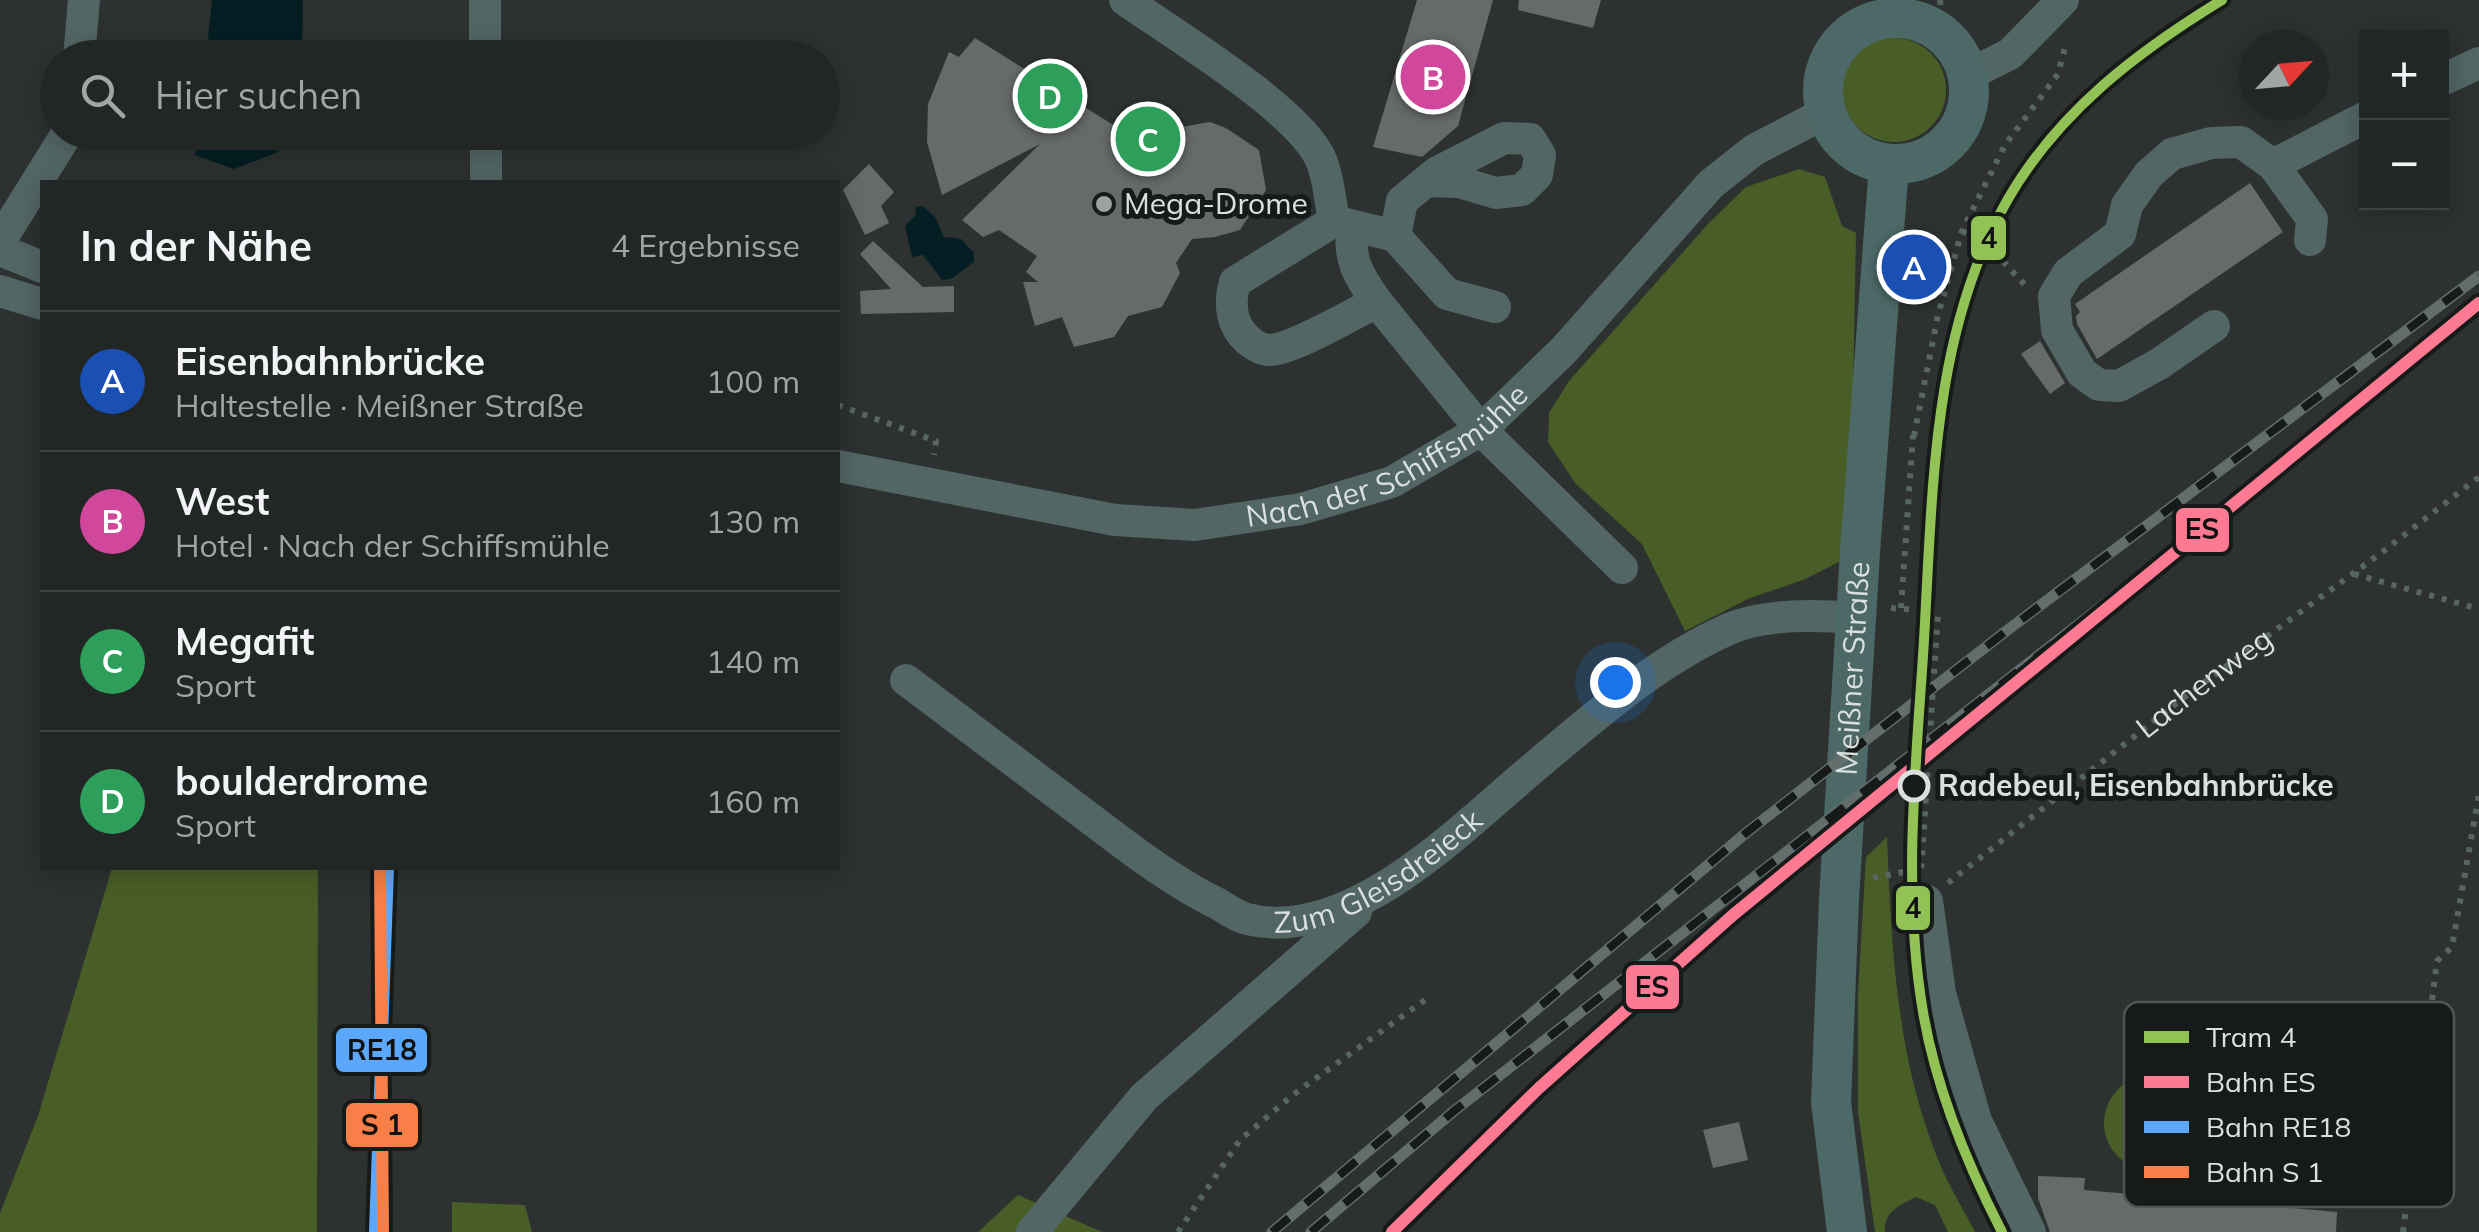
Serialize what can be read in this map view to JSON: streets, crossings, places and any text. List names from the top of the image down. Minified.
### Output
{"streets":{"main road":["Meißner Straße"],"street":["Nach der Schiffsmühle","Zum Gleisdreieck"],"path":["Lachenweg"]},"crossings":[["Nach der Schiffsmühle","Meißner Straße"],["Meißner Straße","Zum Gleisdreieck"]],"places":["Mega-Drome","Radebeul, Eisenbahnbrücke"],"lines":["tram line 4","rail line ES","rail line RE18"],"legend":["Tram 4","Bahn ES","Bahn RE18","Bahn S 1"],"north":"top right","page":{"map_buttons":["+","−"],"pins":["B","D","C","A"],"search":"Hier suchen","heading":["In der Nähe","4 Ergebnisse"],"list":[{"mark":"A","name":"Eisenbahnbrücke","note":"Haltestelle · Meißner Straße","value":"100 m"},{"mark":"B","name":"West","note":"Hotel · Nach der Schiffsmühle","value":"130 m"},{"mark":"C","name":"Megafit","note":"Sport","value":"140 m"},{"mark":"D","name":"boulderdrome","note":"Sport","value":"160 m"}]}}
